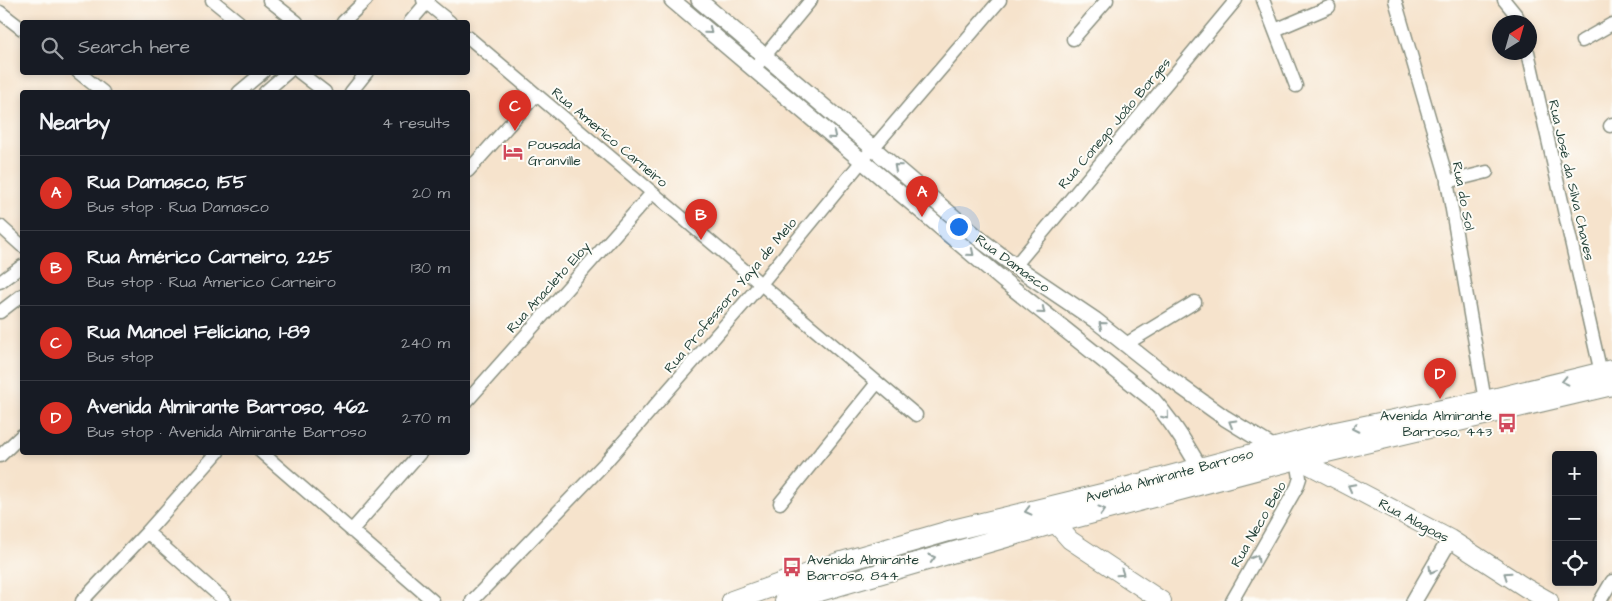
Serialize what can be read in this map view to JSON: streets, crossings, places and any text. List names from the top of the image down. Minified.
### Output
{"streets":{"main road":["Avenida Almirante Barroso","Rua Alagoas"],"street":["Rua Conego João Borges","Rua Americo Carneiro","Rua José da Silva Chaves","Rua do Sol","Rua Damasco","Rua Anacleto Eloy","Rua Professora Yaya de Melo","Rua Neco Belo"]},"crossings":[["Rua Conego João Borges","Rua Damasco"],["Rua Americo Carneiro","Rua Anacleto Eloy"],["Rua Americo Carneiro","Rua Professora Yaya de Melo"],["Rua José da Silva Chaves","Avenida Almirante Barroso"],["Rua do Sol","Avenida Almirante Barroso"],["Rua Damasco","Rua Professora Yaya de Melo"],["Rua Damasco","Avenida Almirante Barroso"],["Rua Damasco","Rua Alagoas"],["Avenida Almirante Barroso","Rua Alagoas"],["Rua Alagoas","Rua Neco Belo"]],"one_way":["Rua Alagoas","Rua Neco Belo"],"places":{"hotel":["Pousada Granville"],"bus stop":["Avenida Almirante Barroso, 443","Avenida Almirante Barroso, 844"]},"north":"top right","page":{"search":"Search here","pins":["C","A","B","D"],"heading":["Nearby","4 results"],"list":[{"mark":"A","name":"Rua Damasco, 155","note":"Bus stop · Rua Damasco","value":"20 m"},{"mark":"B","name":"Rua Américo Carneiro, 225","note":"Bus stop · Rua Americo Carneiro","value":"130 m"},{"mark":"C","name":"Rua Manoel Felíciano, 1-89","note":"Bus stop","value":"240 m"},{"mark":"D","name":"Avenida Almirante Barroso, 462","note":"Bus stop · Avenida Almirante Barroso","value":"270 m"}],"map_buttons":["+","−"]}}
